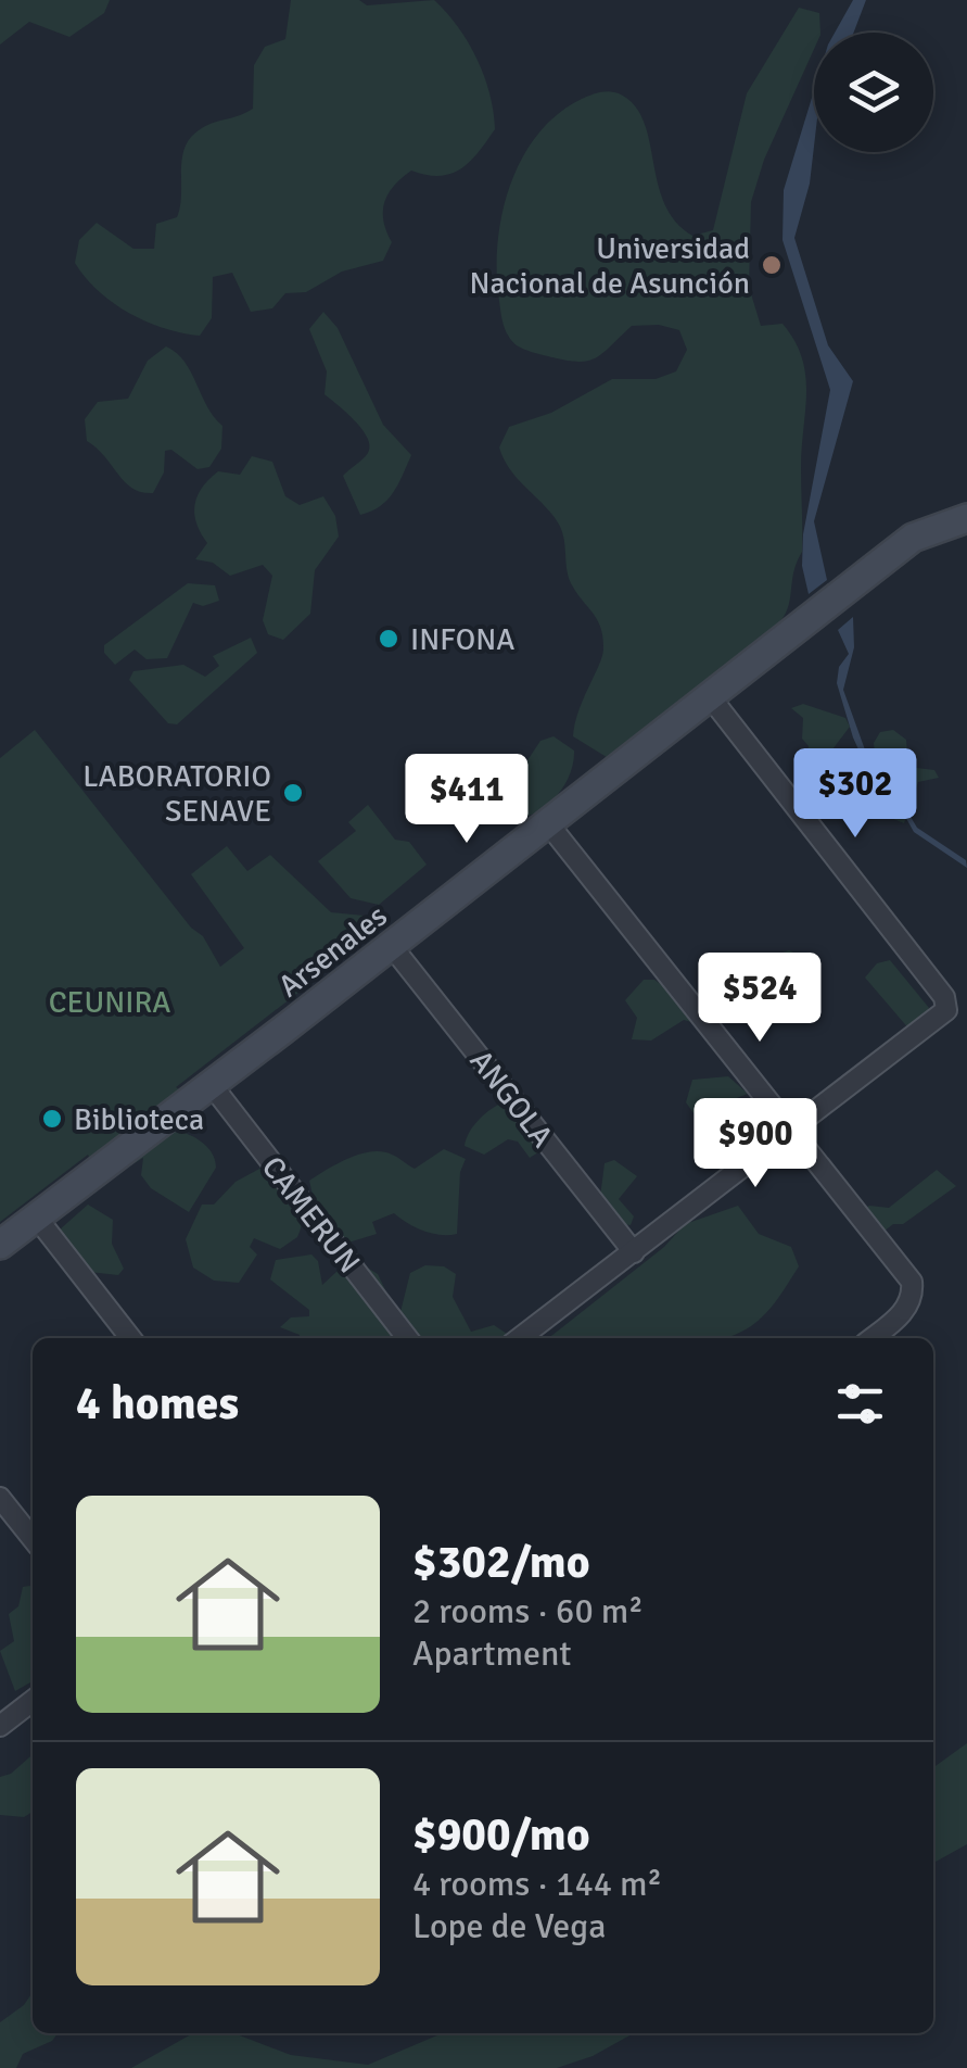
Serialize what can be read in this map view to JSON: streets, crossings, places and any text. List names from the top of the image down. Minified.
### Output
{"streets":{"main road":["Arsenales"],"street":["ANGOLA","CAMERUN"]},"crossings":[["Arsenales","ANGOLA"],["Arsenales","CAMERUN"]],"parks":["CEUNIRA"],"places":["Universidad Nacional de Asunción","INFONA","LABORATORIO SENAVE","Biblioteca"],"page":{"price":["$302","$411","$524","$900"],"heading":"4 homes","list":[{"name":"$302/mo","note":"2 rooms · 60 m² · Apartment"},{"name":"$900/mo","note":"4 rooms · 144 m² · Lope de Vega"}]}}
